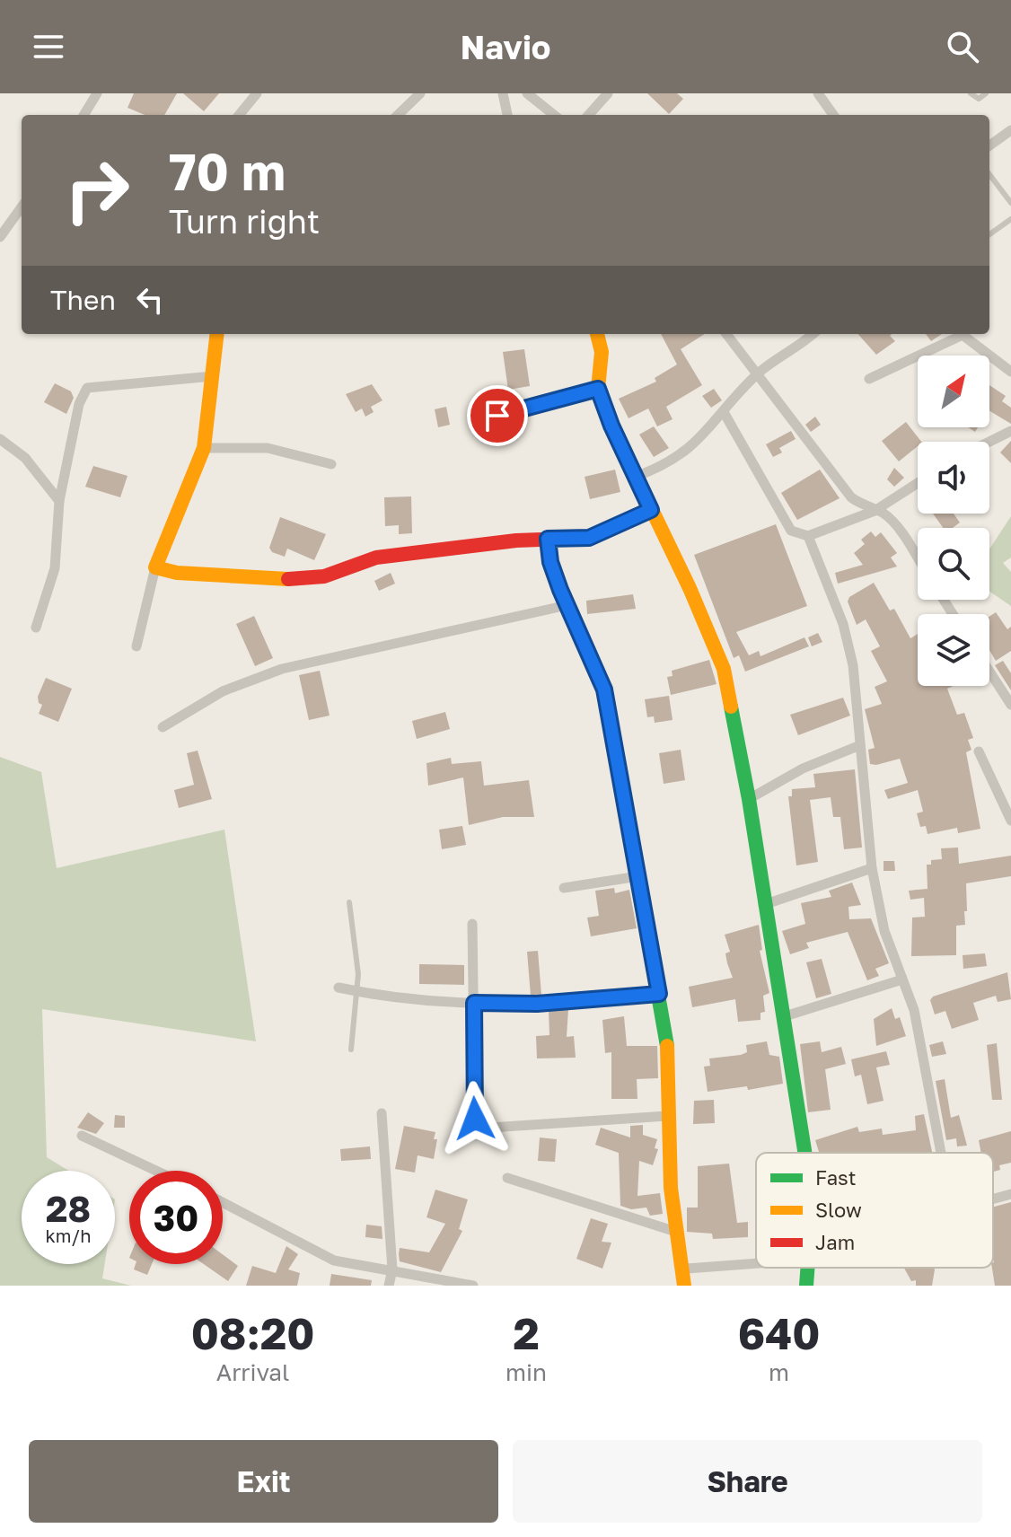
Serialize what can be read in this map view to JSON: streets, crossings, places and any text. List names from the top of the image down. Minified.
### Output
{"legend":["Fast","Slow","Jam"],"north":"top right","page":{"header":"Navio","turn":["70 m","Turn right"],"then":"Then","speed":"28 km/h","limit":"30","eta":["08:20","Arrival","2","min","640","m"],"buttons":["Exit","Share"]}}
